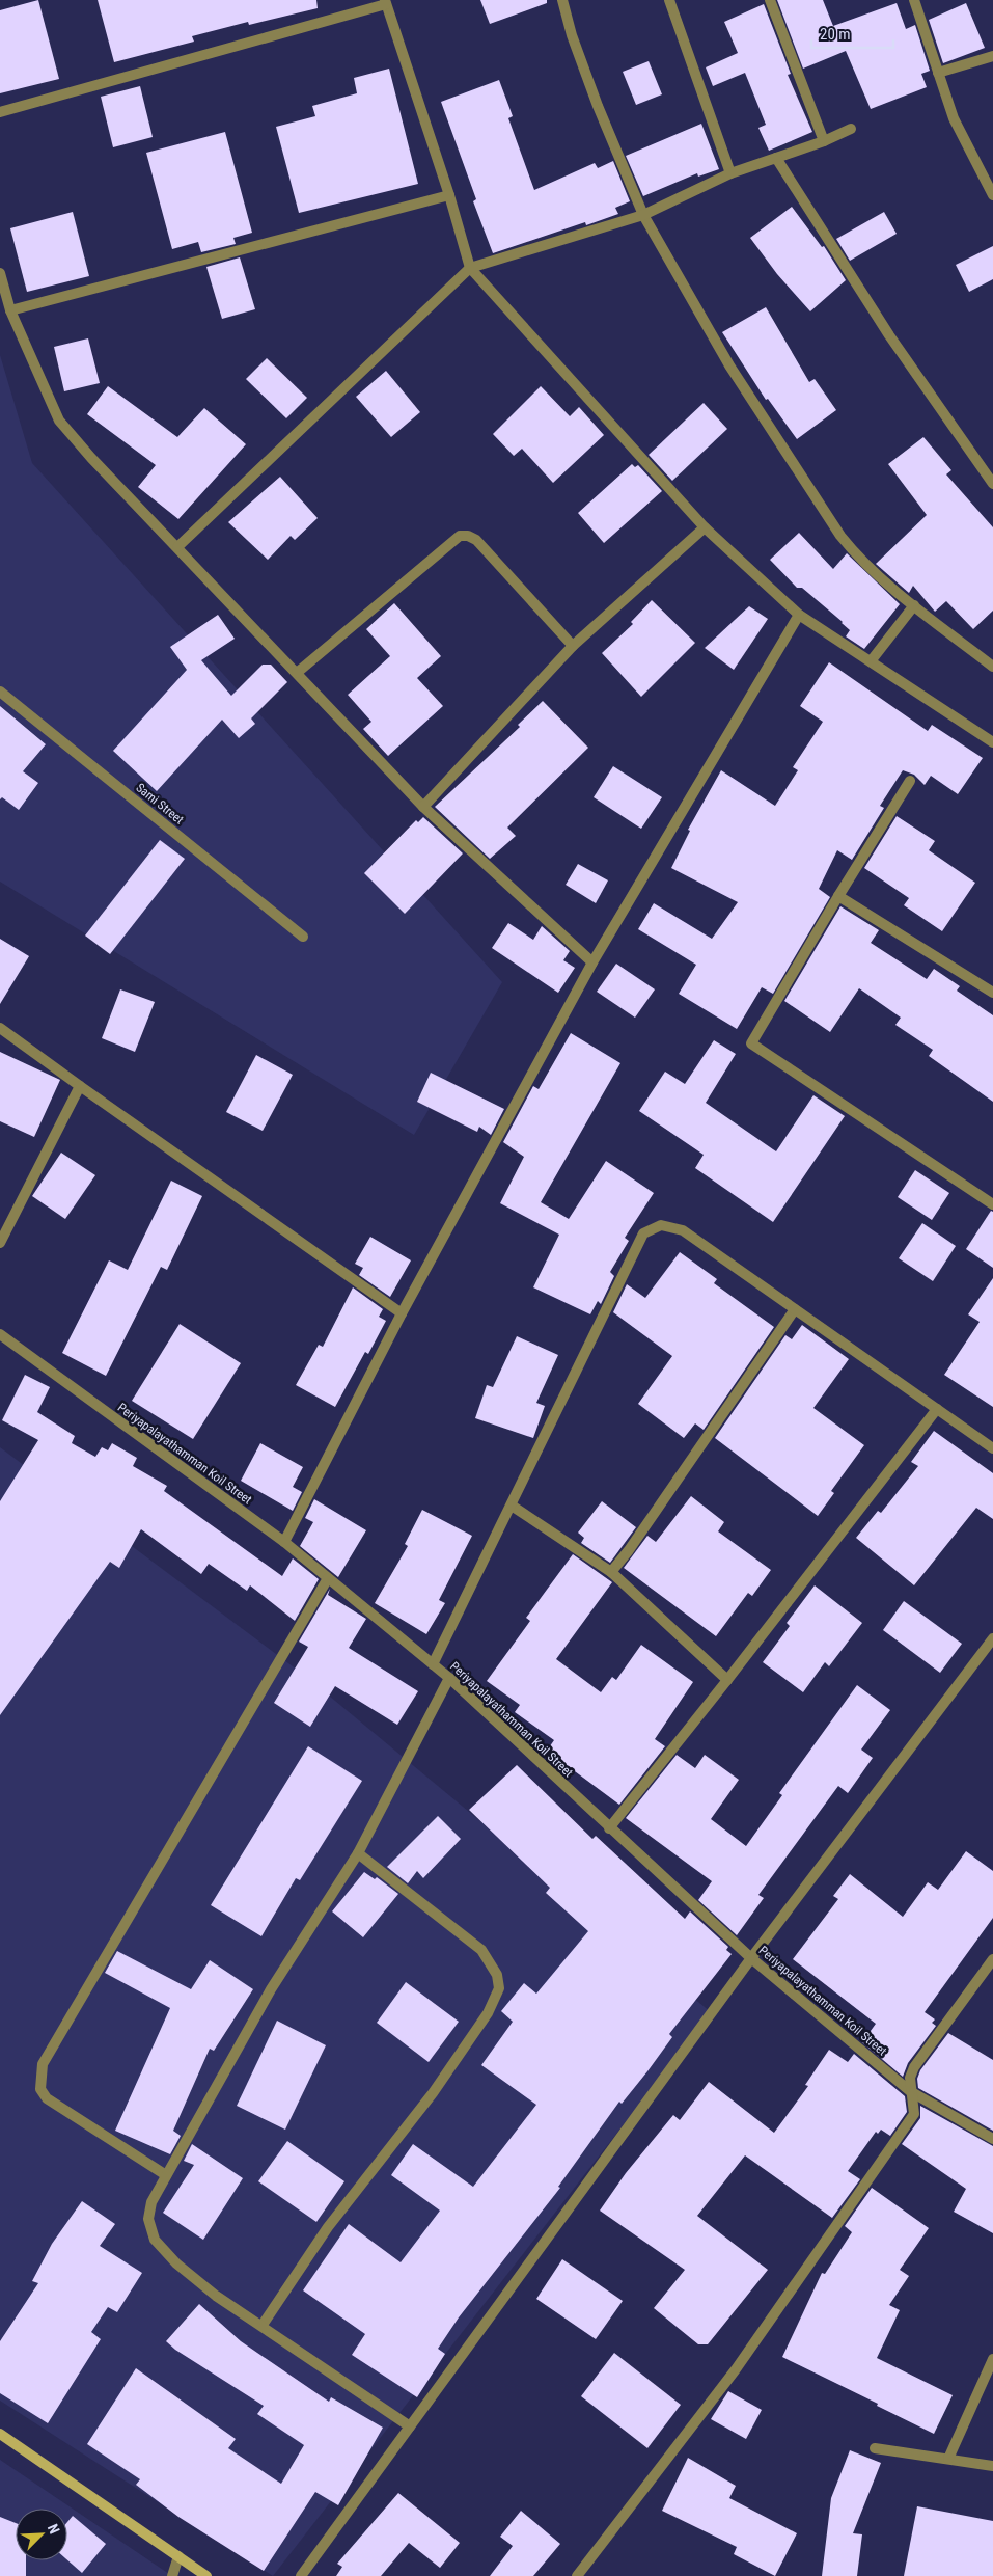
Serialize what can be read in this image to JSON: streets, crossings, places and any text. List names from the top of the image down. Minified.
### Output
{"streets":{"street":["Sami Street","Periyapalayathamman Koil Street"]},"scale_bar":"20 m","north":"top right"}
